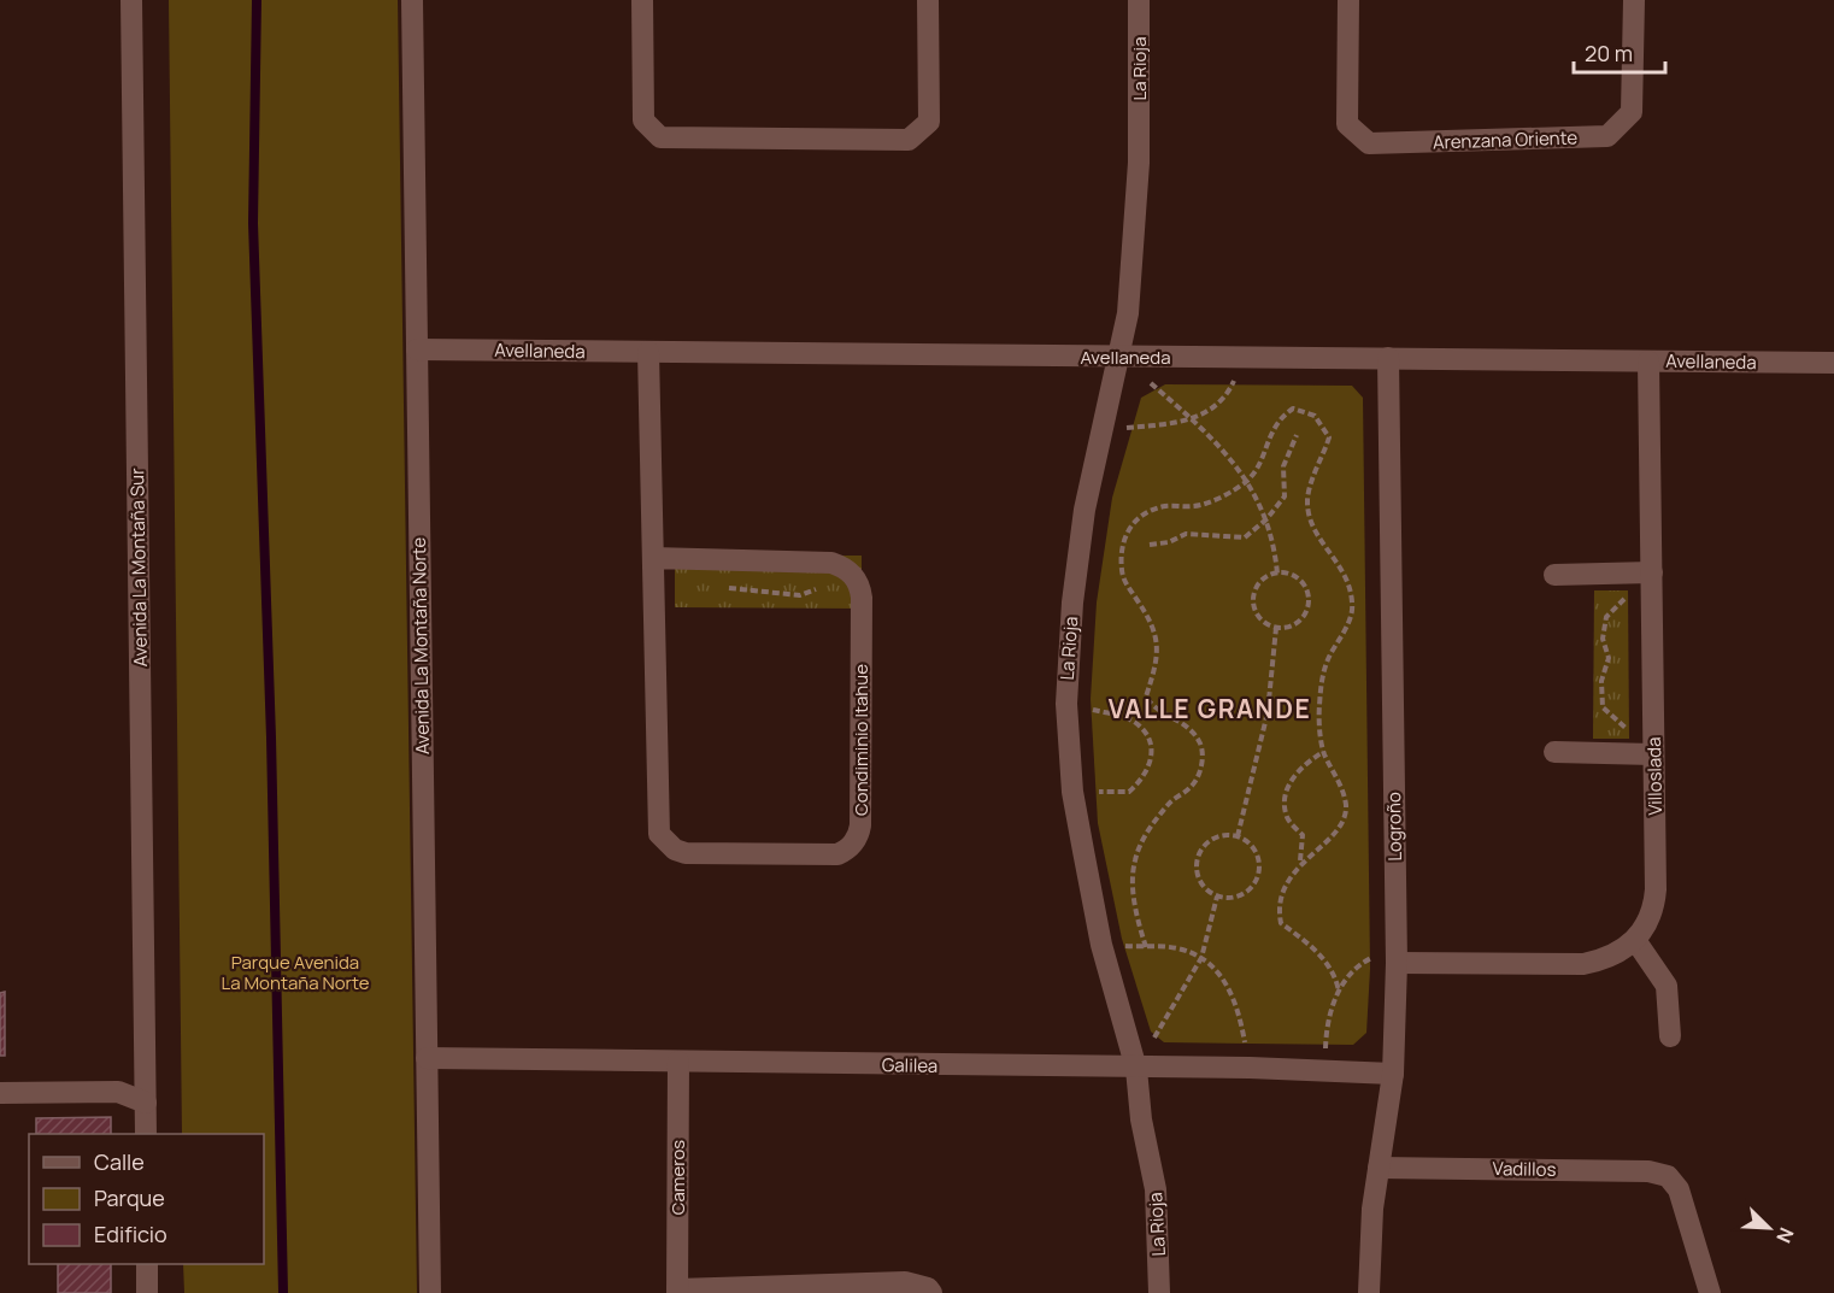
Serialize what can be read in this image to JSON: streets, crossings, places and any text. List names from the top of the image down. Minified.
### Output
{"streets":{"street":["La Rioja","Arenzana Oriente","Avellaneda","Avenida La Montaña Sur","Avenida La Montaña Norte","Condiminio Itahue","Villoslada","Logroño","Galilea","Vadillos","Cameros"]},"crossings":[["La Rioja","Avellaneda"],["La Rioja","Galilea"],["Avellaneda","Avenida La Montaña Norte"],["Avellaneda","Condiminio Itahue"],["Avellaneda","Villoslada"],["Avellaneda","Logroño"],["Avenida La Montaña Norte","Galilea"],["Logroño","Galilea"],["Logroño","Vadillos"],["Galilea","Cameros"]],"districts":["VALLE GRANDE"],"parks":["Parque Avenida La Montaña Norte"],"legend":["Calle","Parque","Edificio"],"scale_bar":"20 m","north":"bottom right"}
